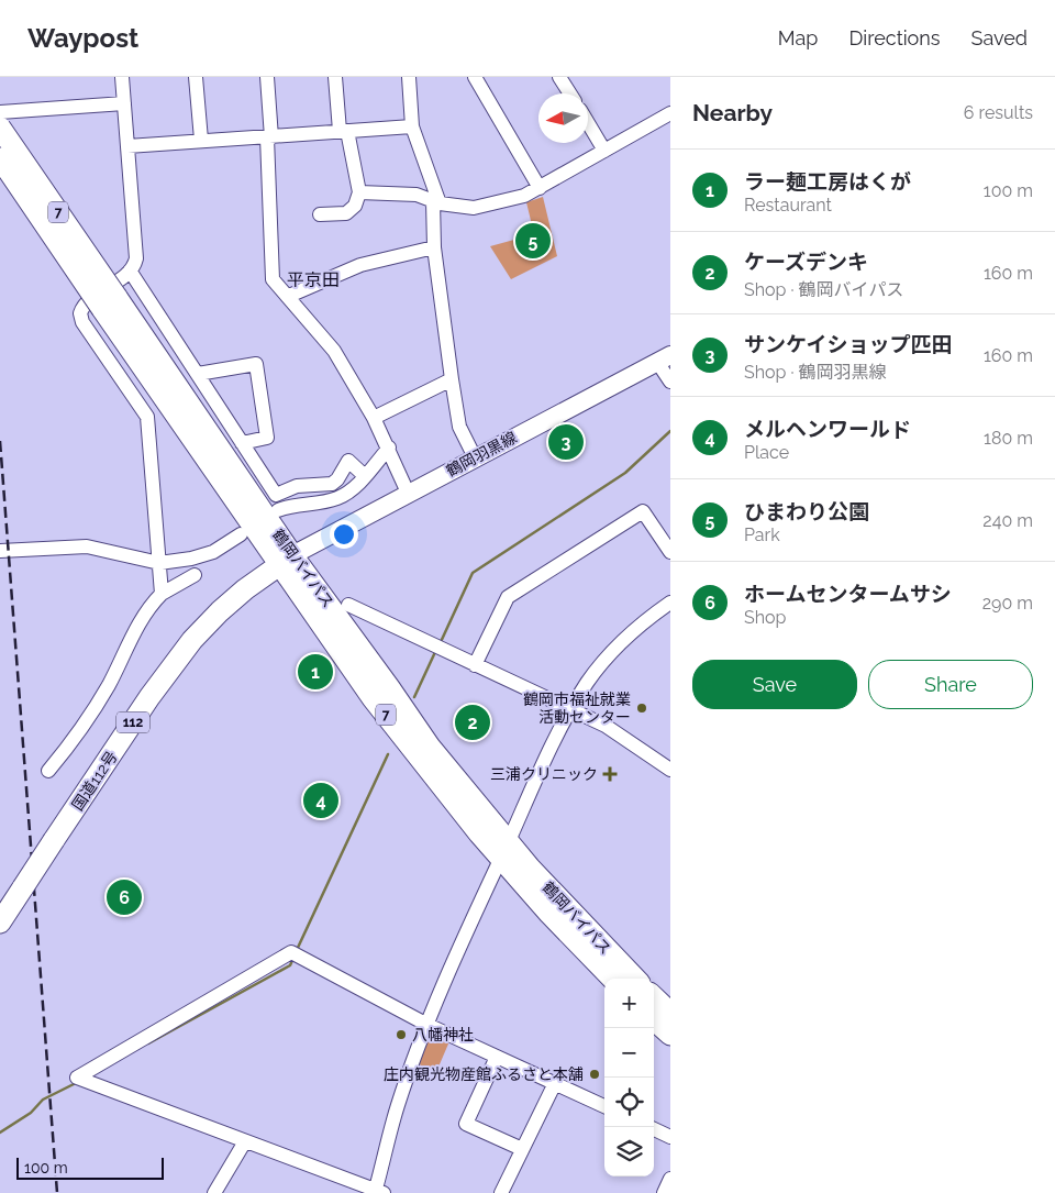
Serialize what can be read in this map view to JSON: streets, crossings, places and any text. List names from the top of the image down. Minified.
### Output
{"streets":{"highway":["7","鶴岡バイパス","112","国道112号"],"main road":["鶴岡羽黒線"]},"crossings":[["鶴岡羽黒線","鶴岡バイパス"],["鶴岡羽黒線","国道112号"],["鶴岡バイパス","国道112号"]],"districts":["平京田"],"places":{"other":["鶴岡市福祉就業 活動センター","八幡神社","庄内観光物産館ふるさと本舗"],"health":["三浦クリニック"]},"scale_bar":"100 m","north":"left","page":{"header":"Waypost","nav":["Map","Directions","Saved"],"heading":["Nearby","6 results"],"list":[{"mark":"1","name":"ラー麺工房はくが","note":"Restaurant","value":"100 m"},{"mark":"2","name":"ケーズデンキ","note":"Shop · 鶴岡バイパス","value":"160 m"},{"mark":"3","name":"サンケイショップ匹田","note":"Shop · 鶴岡羽黒線","value":"160 m"},{"mark":"4","name":"メルヘンワールド","note":"Place","value":"180 m"},{"mark":"5","name":"ひまわり公園","note":"Park","value":"240 m"},{"mark":"6","name":"ホームセンタームサシ","note":"Shop","value":"290 m"}],"pins":["5","3","1","2","4","6"],"buttons":["Save","Share"],"map_buttons":["+","−"],"scale":"100 m"}}
